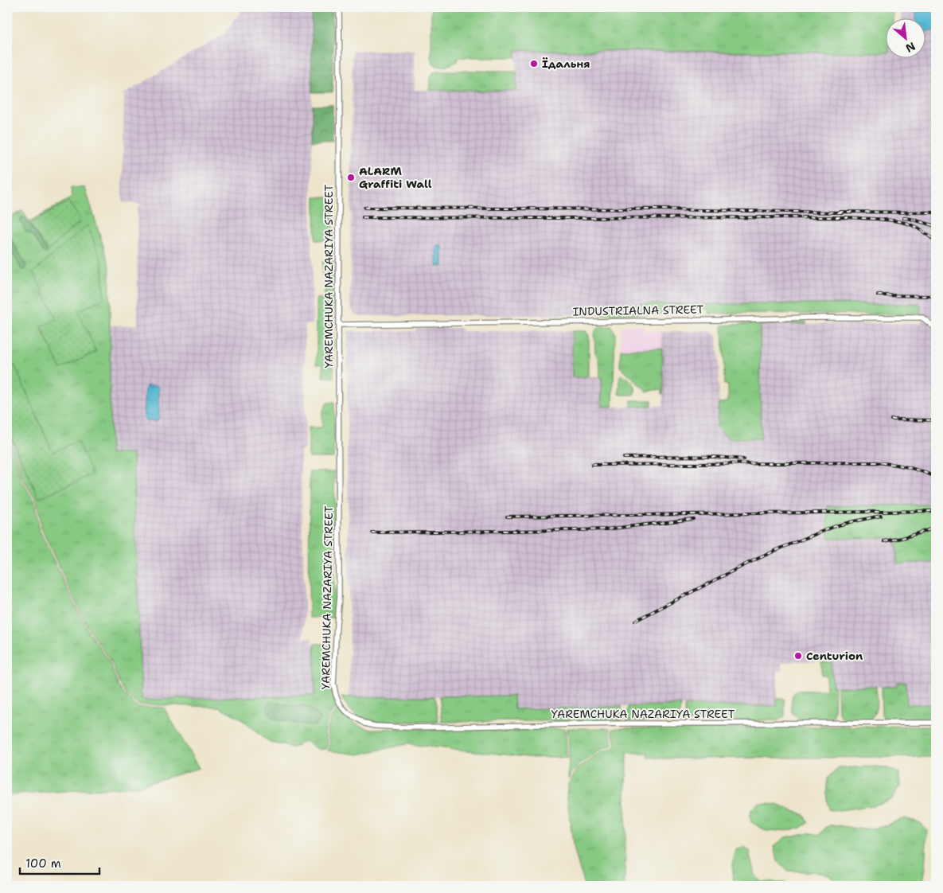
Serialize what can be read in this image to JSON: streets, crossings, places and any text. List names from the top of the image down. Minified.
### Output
{"streets":{"street":["YAREMCHUKA NAZARIYA STREET","INDUSTRIALNA STREET"]},"crossings":[["YAREMCHUKA NAZARIYA STREET","INDUSTRIALNA STREET"]],"places":["Їдальня","ALARM Graffiti Wall","Centurion"],"scale_bar":"100 m","north":"bottom right"}
